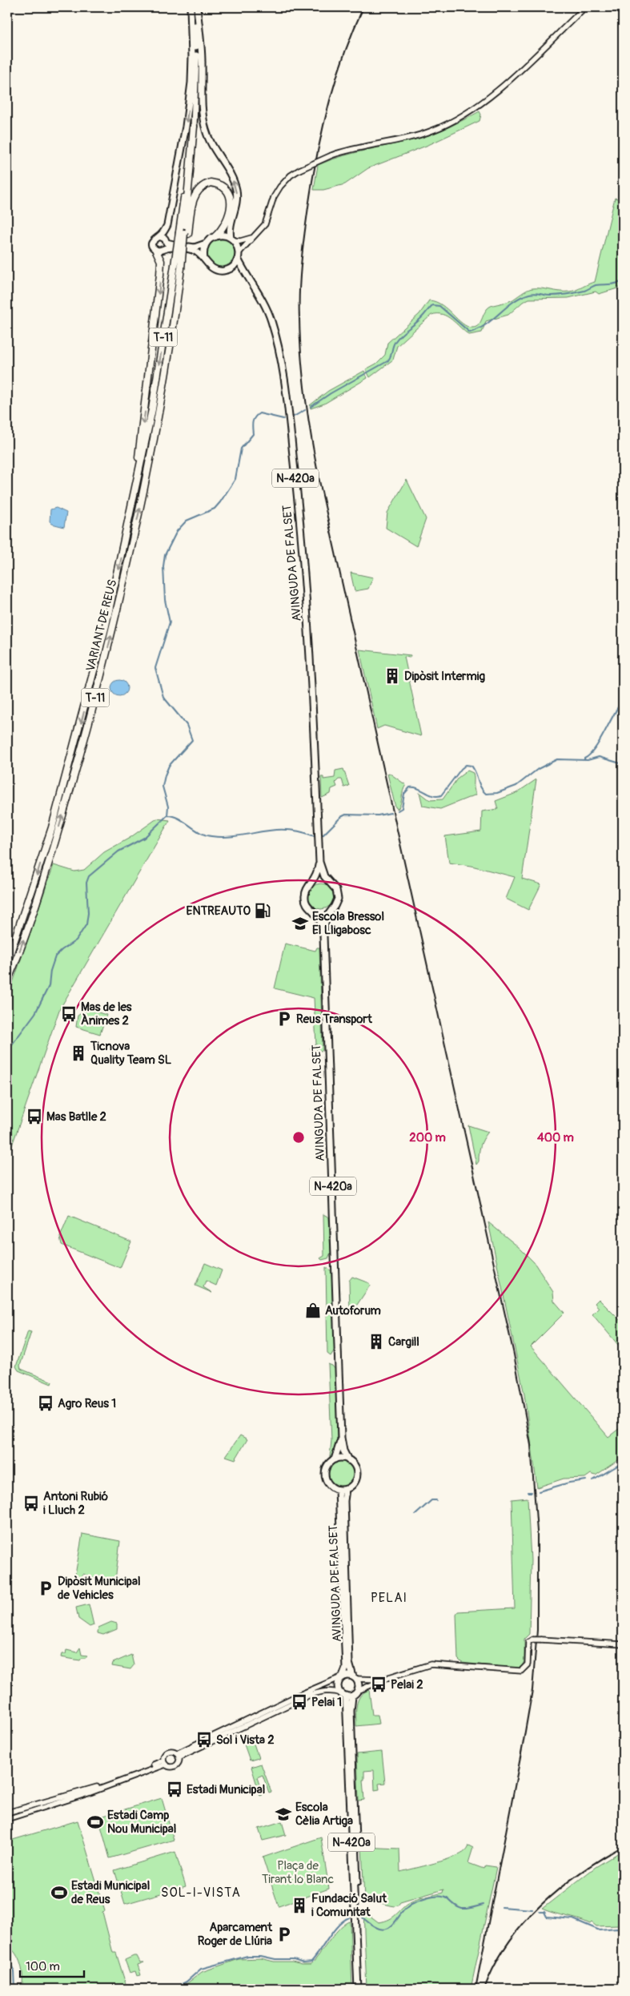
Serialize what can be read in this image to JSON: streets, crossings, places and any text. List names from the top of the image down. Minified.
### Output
{"streets":{"highway":["T-11","VARIANT DE REUS"],"main road":["N-420a","AVINGUDA DE FALSET"]},"crossings":[["T-11","VARIANT DE REUS"],["N-420a","AVINGUDA DE FALSET"]],"districts":["PELAI","SOL-I-VISTA"],"parks":["Plaça de Tirant lo Blanc"],"places":{"building":["Dipòsit Intermig","Ticnova Quality Team SL","Cargill","Fundació Salut i Comunitat"],"fuel station":["ENTREAUTO"],"school or university":["Escola Bressol El Lligabosc","Escola Cèlia Artiga"],"bus stop":["Mas de les Ànimes 2","Mas Batlle 2","Agro Reus 1","Antoni Rubió i Lluch 2","Pelai 2","Pelai 1","Sol i Vista 2","Estadi Municipal"],"parking":["Reus Transport","Dipòsit Municipal de Vehicles","Aparcament Roger de Llúria"],"shop":["Autoforum"],"sports":["Estadi Camp Nou Municipal","Estadi Municipal de Reus"]},"scale_bar":"100 m","rings":["200 m","400 m"]}
